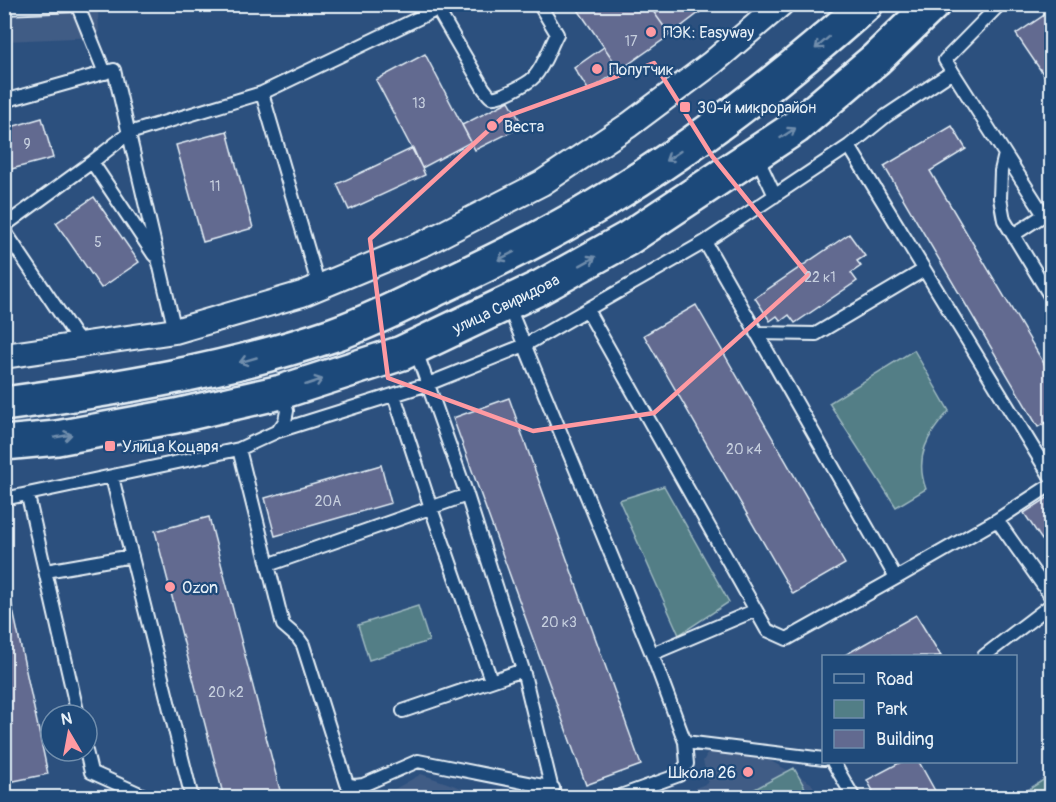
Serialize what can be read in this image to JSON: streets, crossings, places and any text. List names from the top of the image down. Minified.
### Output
{"streets":{"street":["улица Свиридова"]},"places":{"other":["ПЭК: Easyway","Попутчик","Веста","Ozon","Школа 26"],"transit":["30-й микрорайон","Улица Коцаря"]},"house_numbers":["17","13","9","11","5","22 к1","20 к4","20А","20 к3","20 к2"],"legend":["Road","Park","Building"],"north":"top"}
